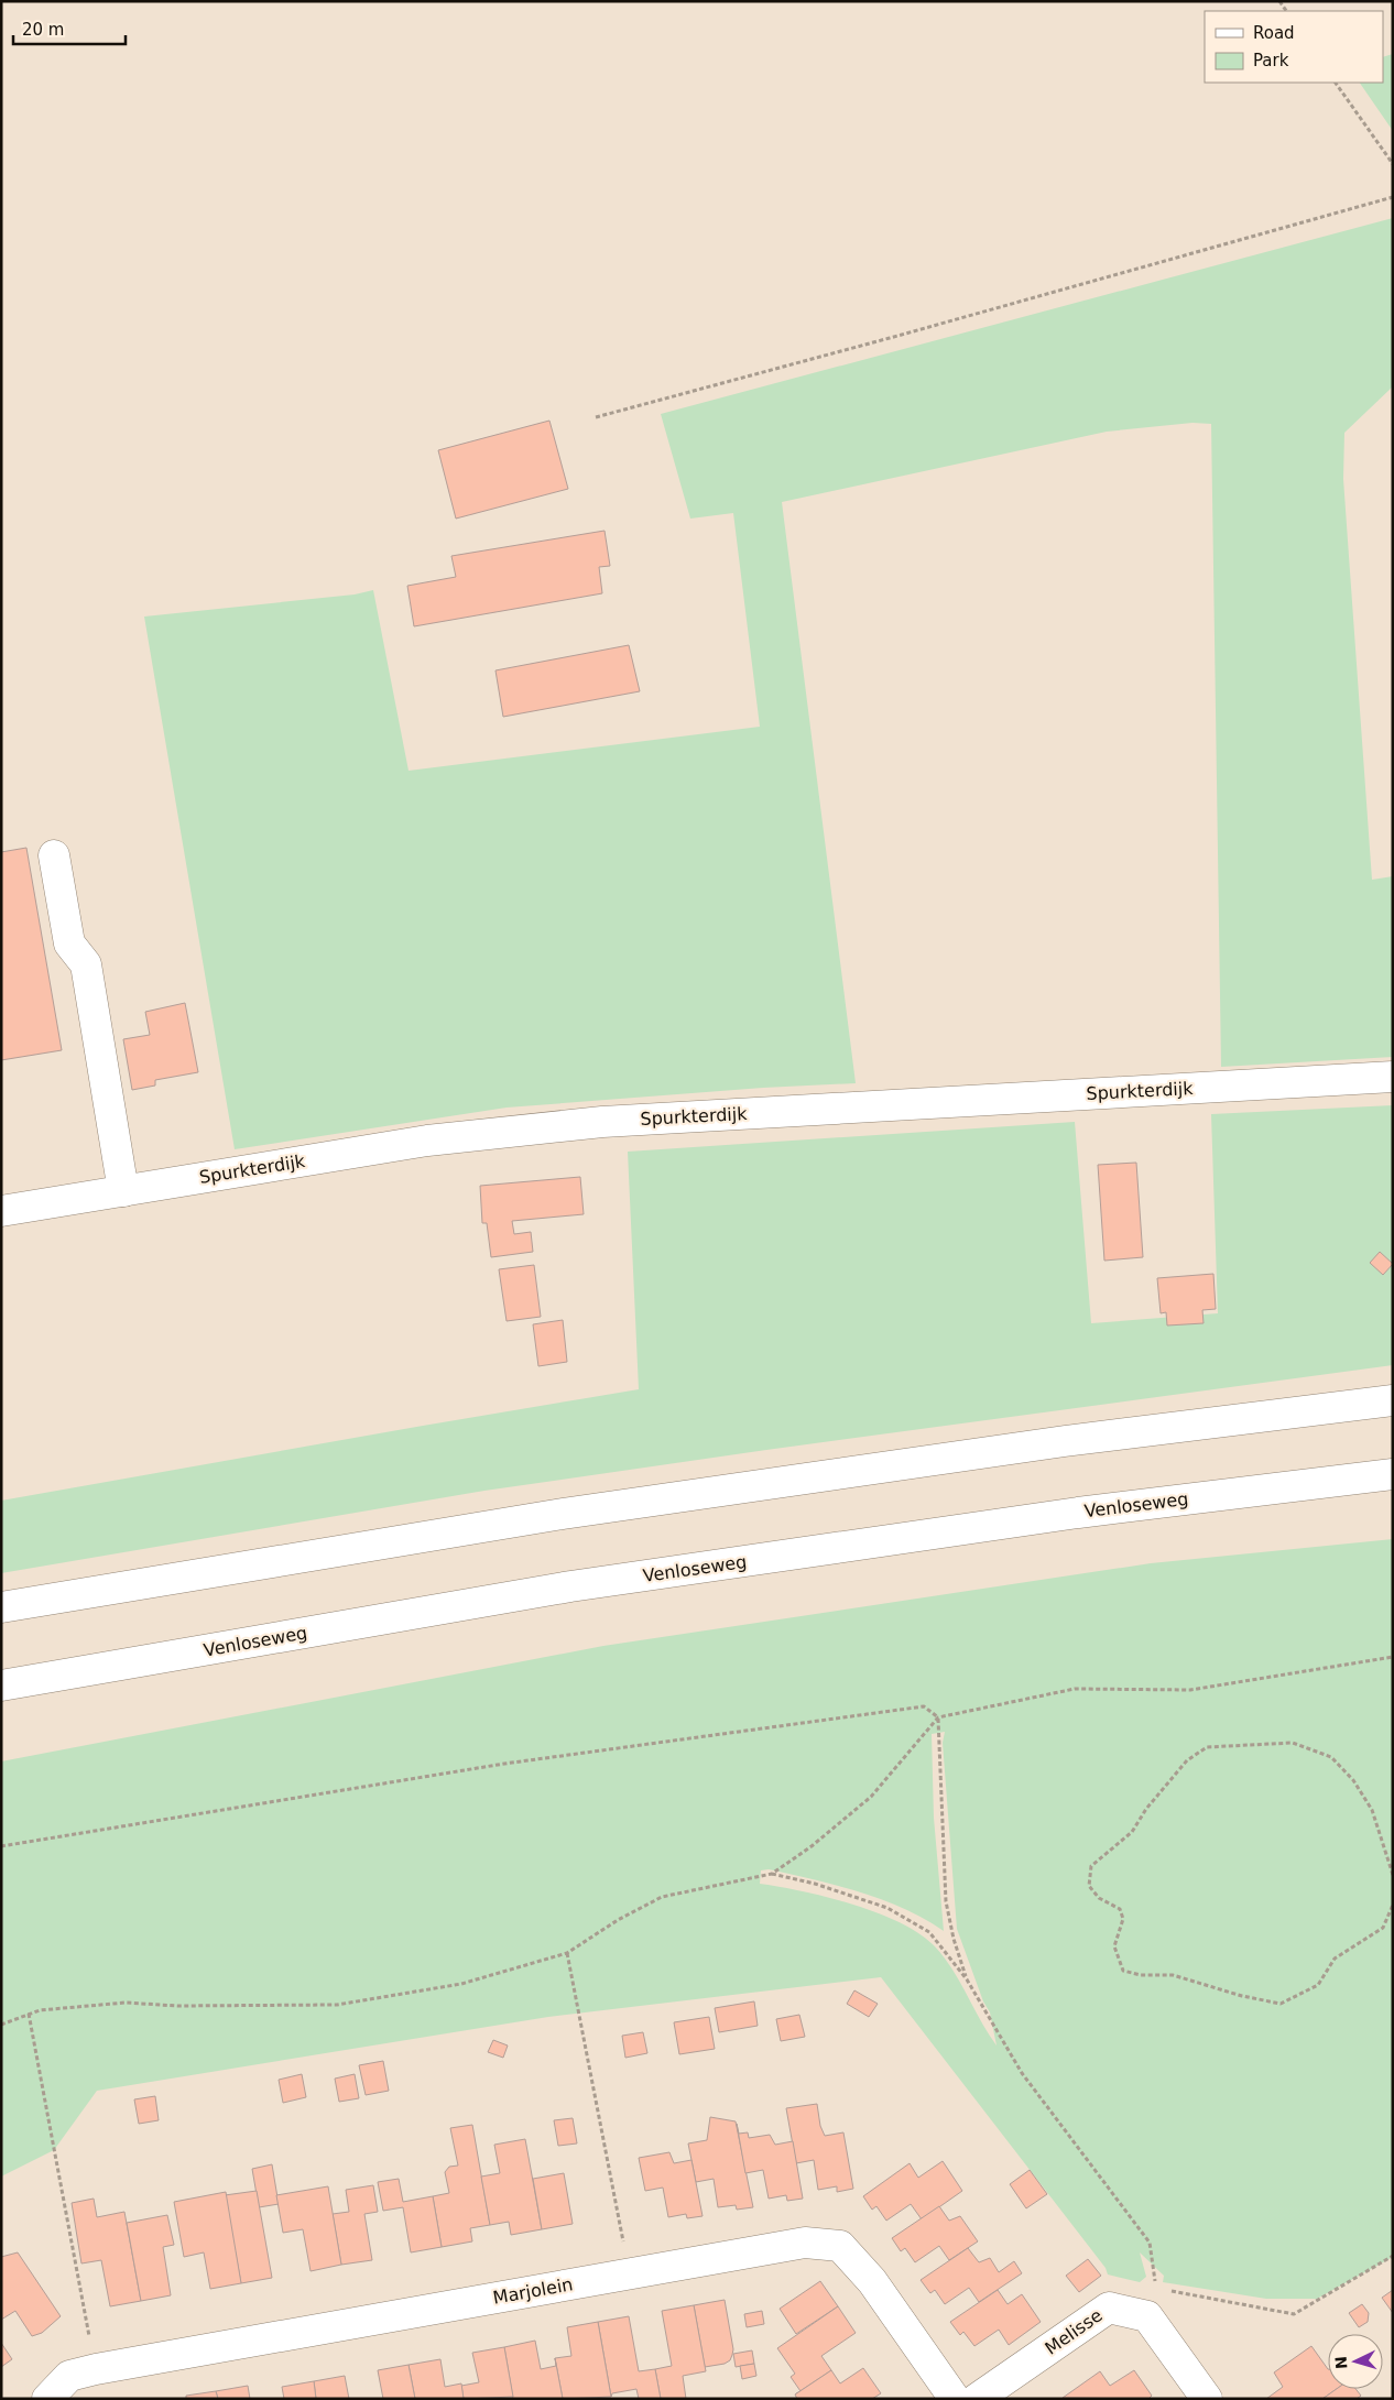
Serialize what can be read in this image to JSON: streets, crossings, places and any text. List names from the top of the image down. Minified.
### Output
{"streets":{"main road":["Spurkterdijk","Venloseweg","Marjolein","Melisse"]},"legend":["Road","Park"],"scale_bar":"20 m","north":"left"}
